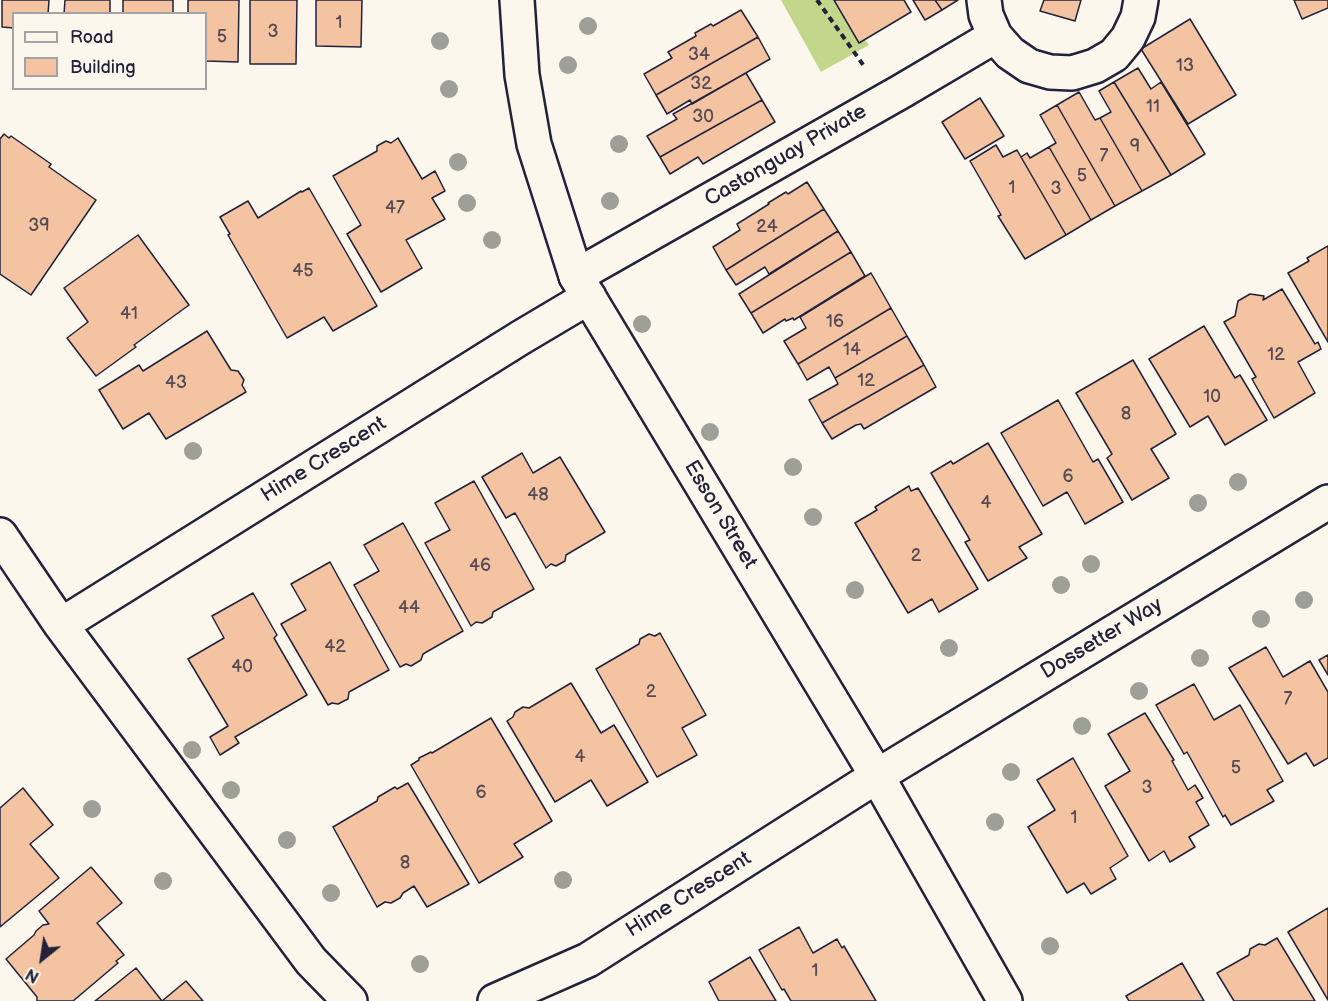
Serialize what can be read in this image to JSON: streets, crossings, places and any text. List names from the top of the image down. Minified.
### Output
{"streets":{"street":["Castonguay Private","Hime Crescent","Esson Street","Dossetter Way"]},"crossings":[["Castonguay Private","Hime Crescent"],["Castonguay Private","Esson Street"],["Hime Crescent","Esson Street"],["Hime Crescent","Dossetter Way"],["Esson Street","Dossetter Way"]],"house_numbers":["1","3","5","34","13","32","11","30","9","7","5","1","3","47","39","24","45","41","16","14","12","12","43","10","8","6","48","4","2","46","44","42","40","2","7","4","5","3","6","1","8","1"],"legend":["Road","Building"],"north":"bottom left"}
